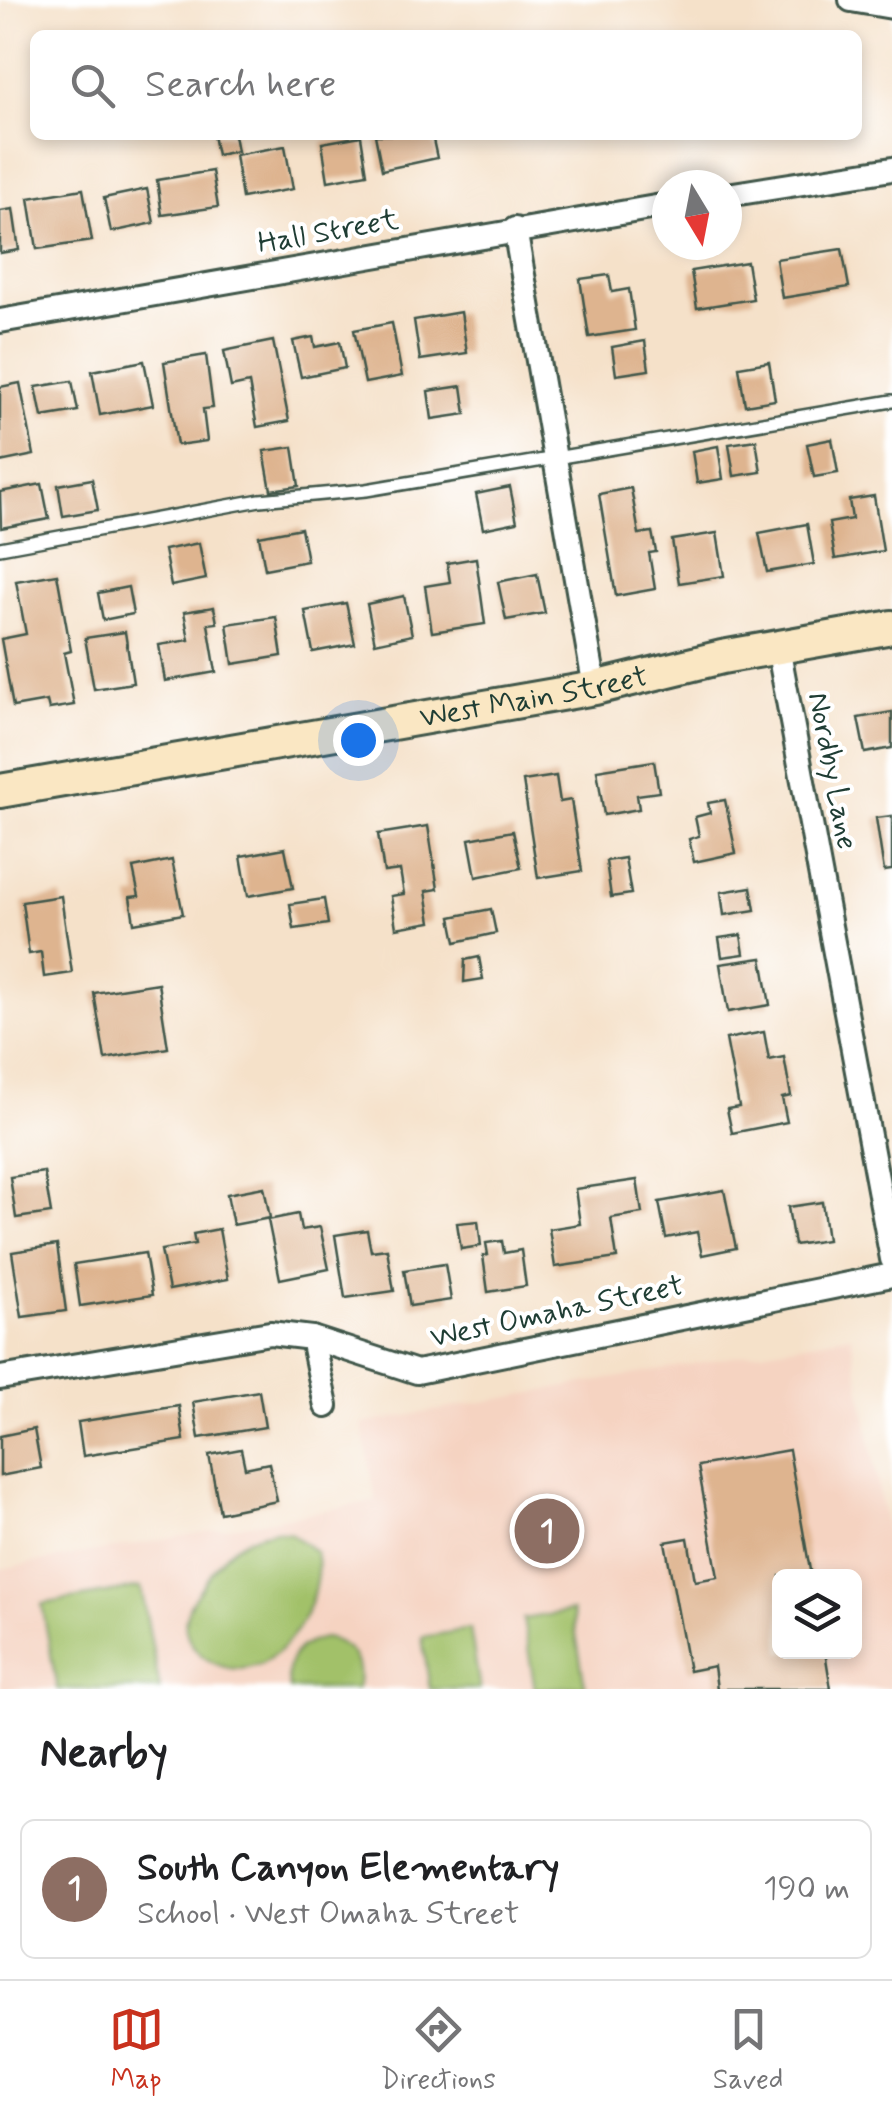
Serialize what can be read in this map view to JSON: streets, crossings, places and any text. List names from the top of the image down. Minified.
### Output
{"streets":{"street":["Hall Street","West Main Street","Nordby Lane","West Omaha Street"]},"crossings":[["West Main Street","Nordby Lane"]],"north":"bottom","page":{"search":"Search here","pins":"1","heading":"Nearby","list":[{"mark":"1","name":"South Canyon Elementary","note":"School · West Omaha Street","value":"190 m"}],"nav":["Map","Directions","Saved"]}}
